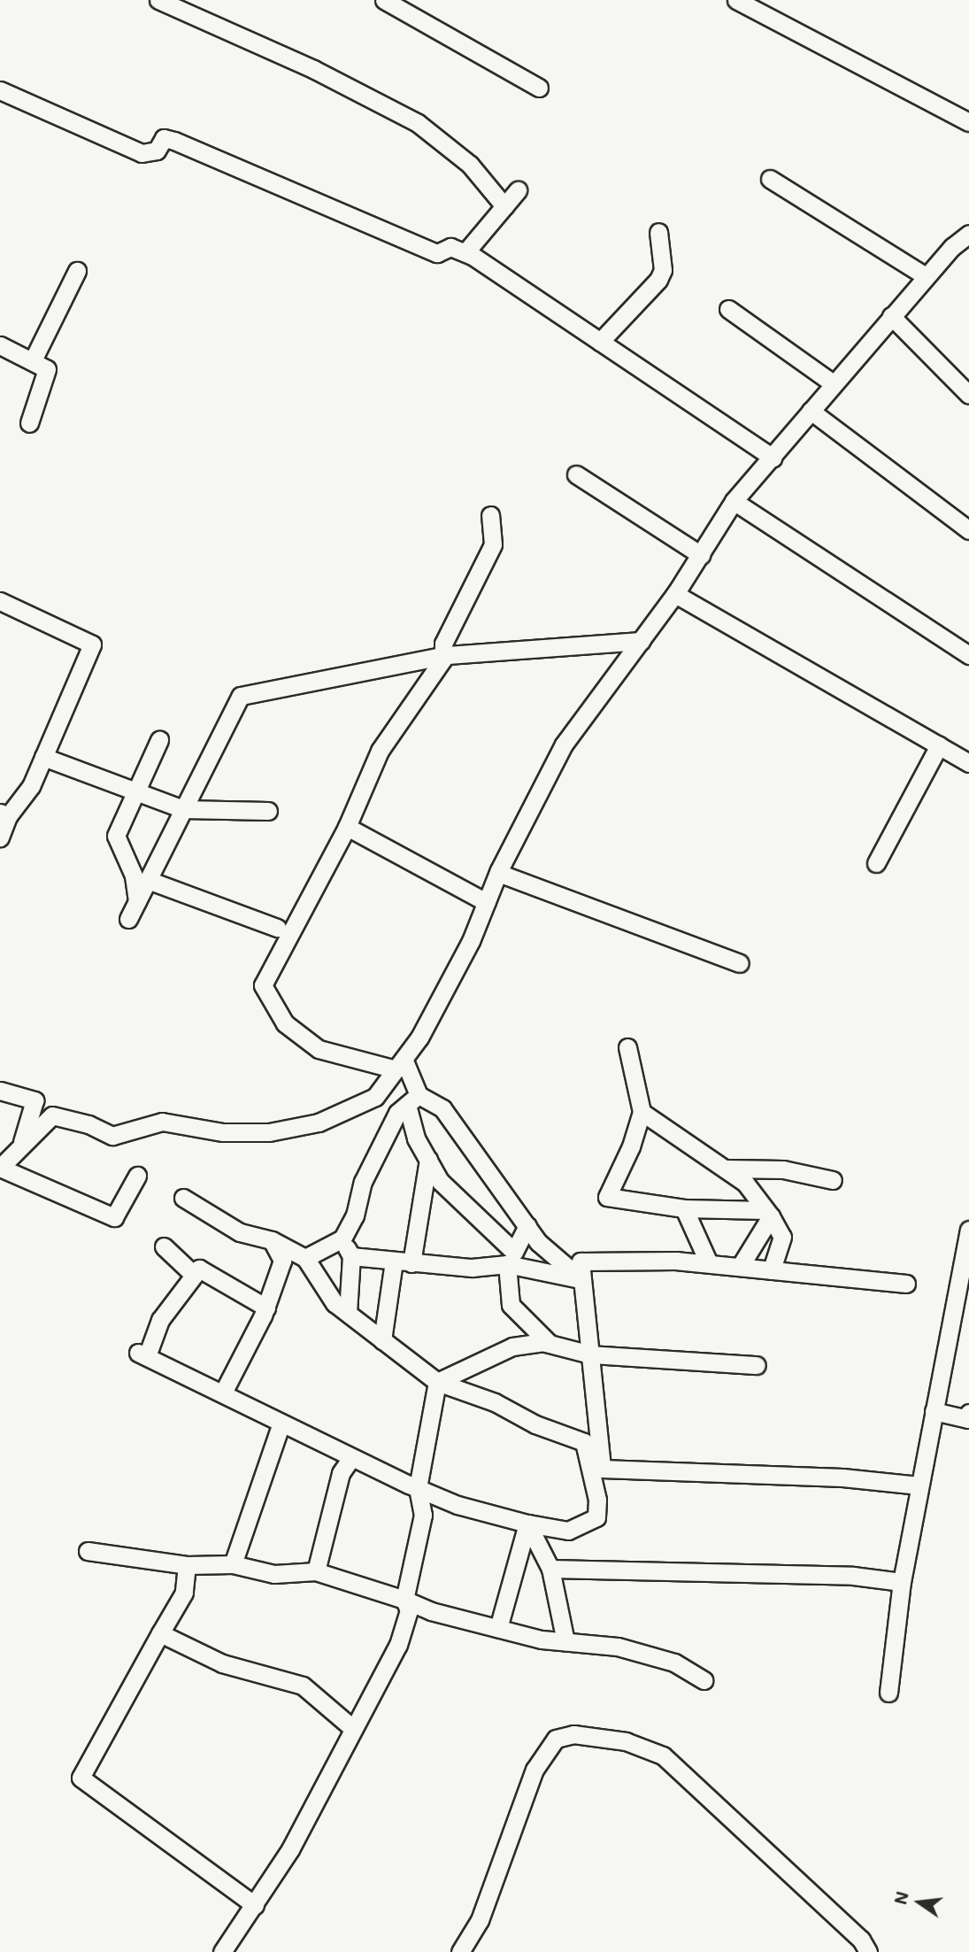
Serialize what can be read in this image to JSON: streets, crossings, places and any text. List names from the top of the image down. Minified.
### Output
{"north":"left"}
